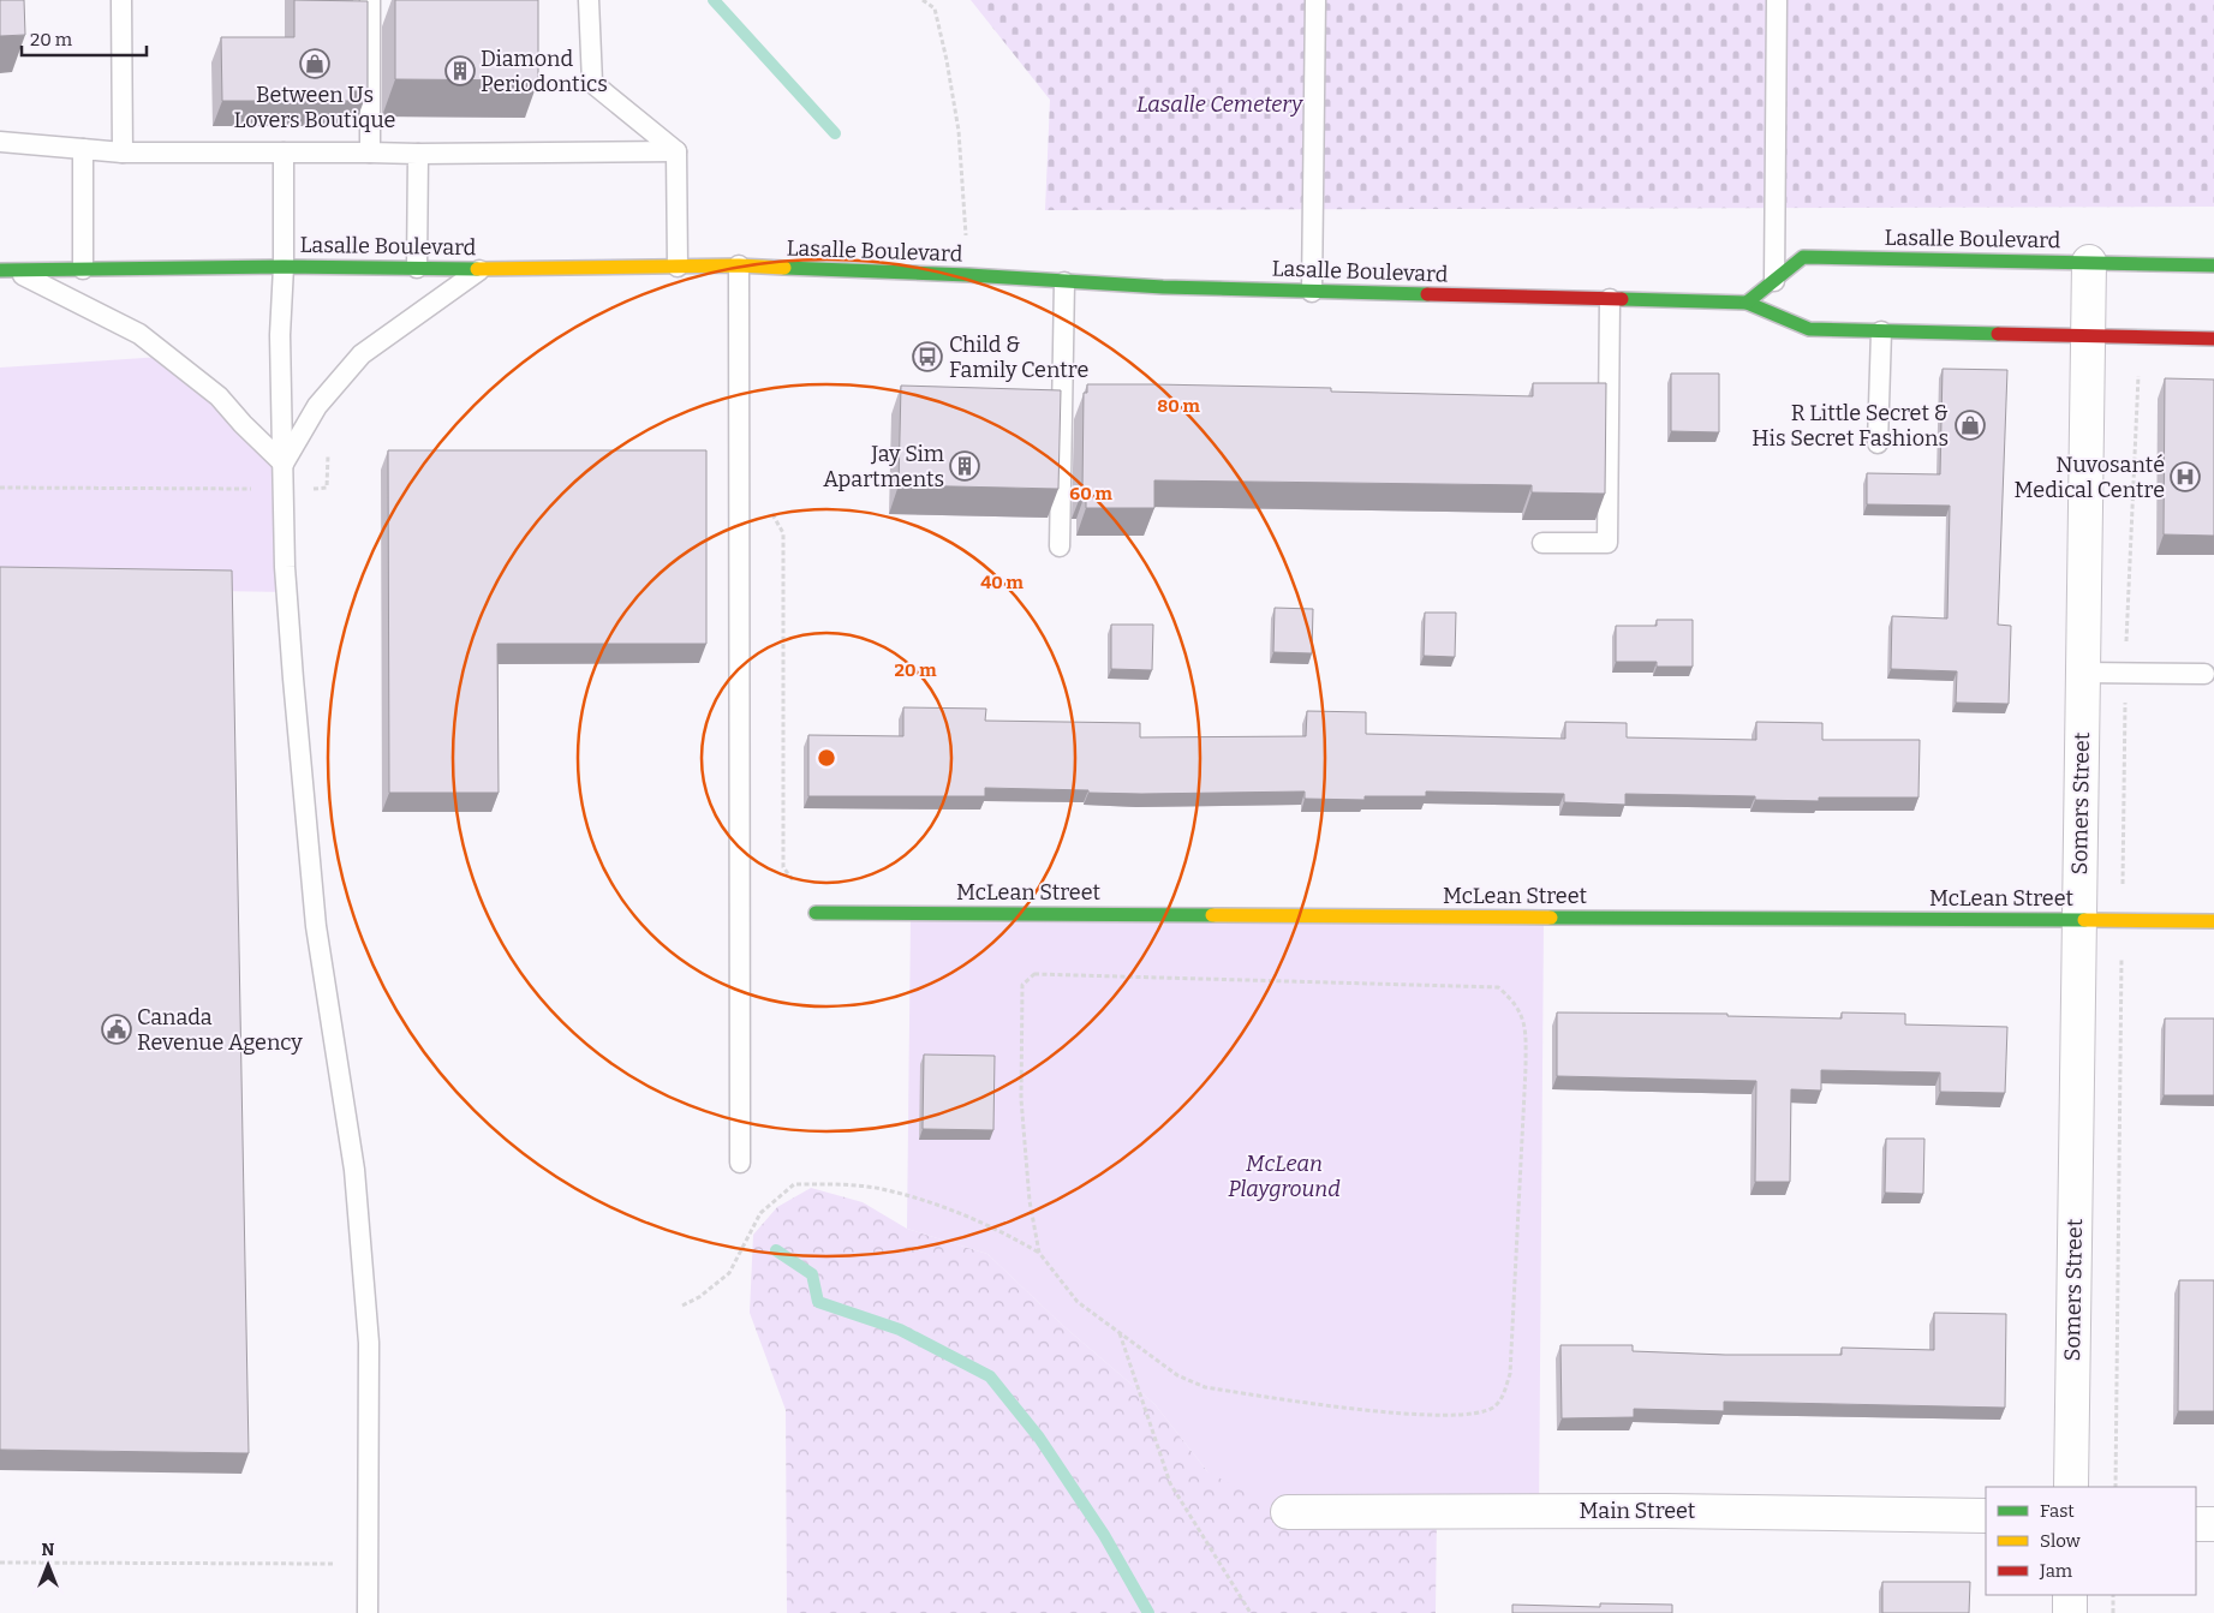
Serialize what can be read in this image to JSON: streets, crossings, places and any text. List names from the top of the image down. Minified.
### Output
{"streets":{"main road":["Lasalle Boulevard","McLean Street"],"street":["Somers Street","Main Street"]},"crossings":[["Lasalle Boulevard","Somers Street"],["Somers Street","McLean Street"]],"parks":["Lasalle Cemetery","McLean Playground"],"places":{"shop":["Between Us Lovers Boutique","R Little Secret & His Secret Fashions"],"building":["Diamond Periodontics","Jay Sim Apartments"],"bus stop":["Child & Family Centre"],"hospital":["Nuvosanté Medical Centre"],"public building":["Canada Revenue Agency"]},"legend":["Fast","Slow","Jam"],"scale_bar":"20 m","north":"top","rings":["80 m","60 m","40 m","20 m"]}
